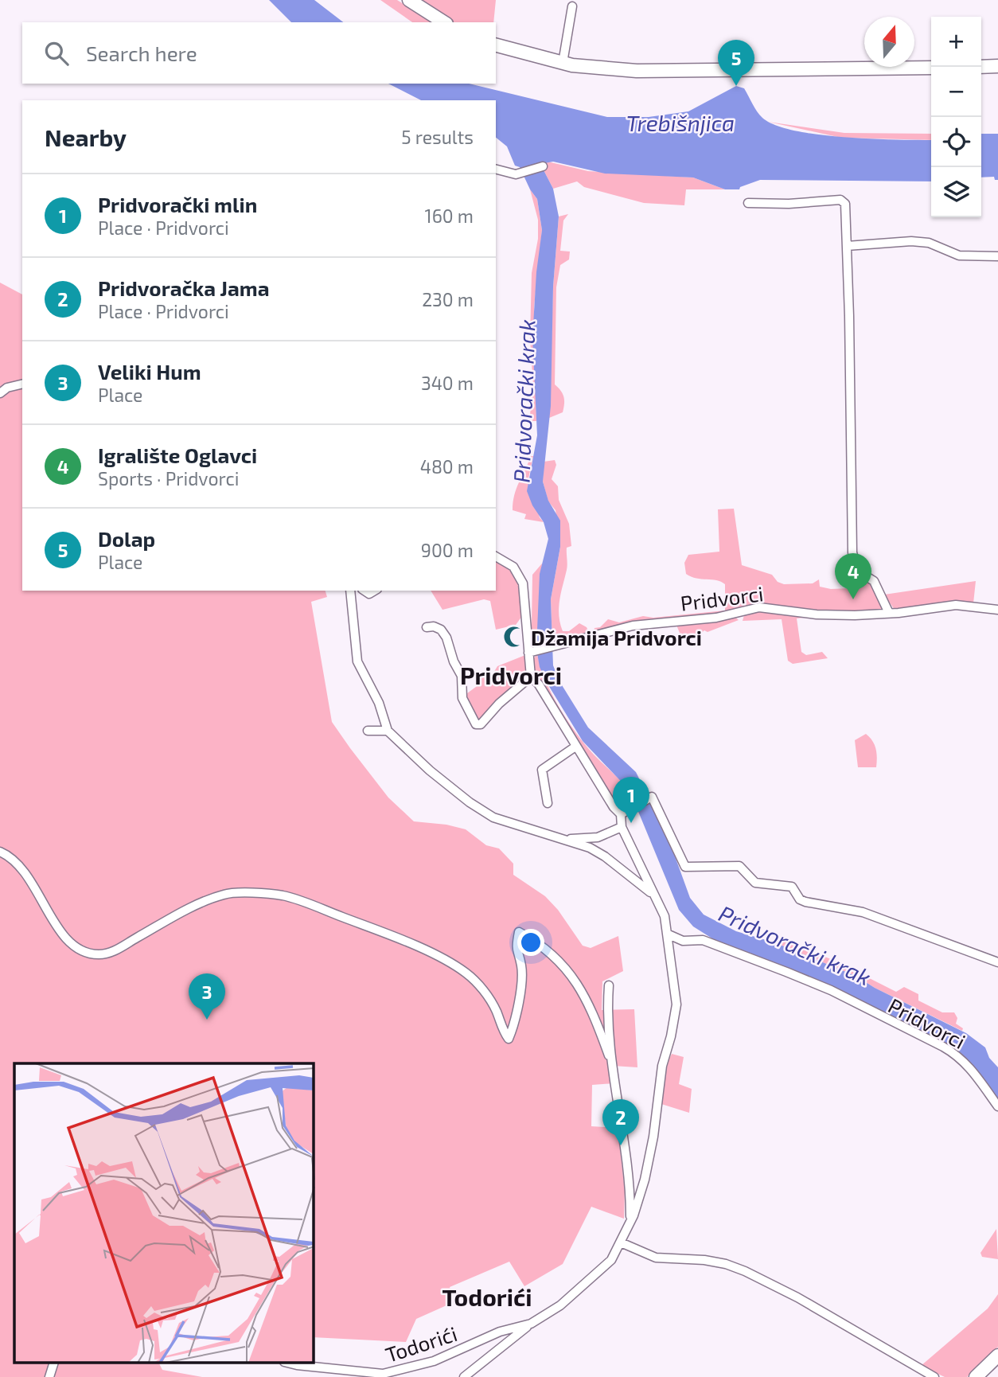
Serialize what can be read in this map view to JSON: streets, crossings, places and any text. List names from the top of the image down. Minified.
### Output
{"streets":{"street":["Pridvorci","Todorići"]},"districts":["Pridvorci","Todorići"],"water":["Trebišnjica","Pridvorački krak"],"places":{"mosque":["Džamija Pridvorci"]},"north":"top","page":{"map_buttons":["+","−"],"search":"Search here","pins":["5","4","1","3","2"],"heading":["Nearby","5 results"],"list":[{"mark":"1","name":"Pridvorački mlin","note":"Place · Pridvorci","value":"160 m"},{"mark":"2","name":"Pridvoračka Jama","note":"Place · Pridvorci","value":"230 m"},{"mark":"3","name":"Veliki Hum","note":"Place","value":"340 m"},{"mark":"4","name":"Igralište Oglavci","note":"Sports · Pridvorci","value":"480 m"},{"mark":"5","name":"Dolap","note":"Place","value":"900 m"}]}}
